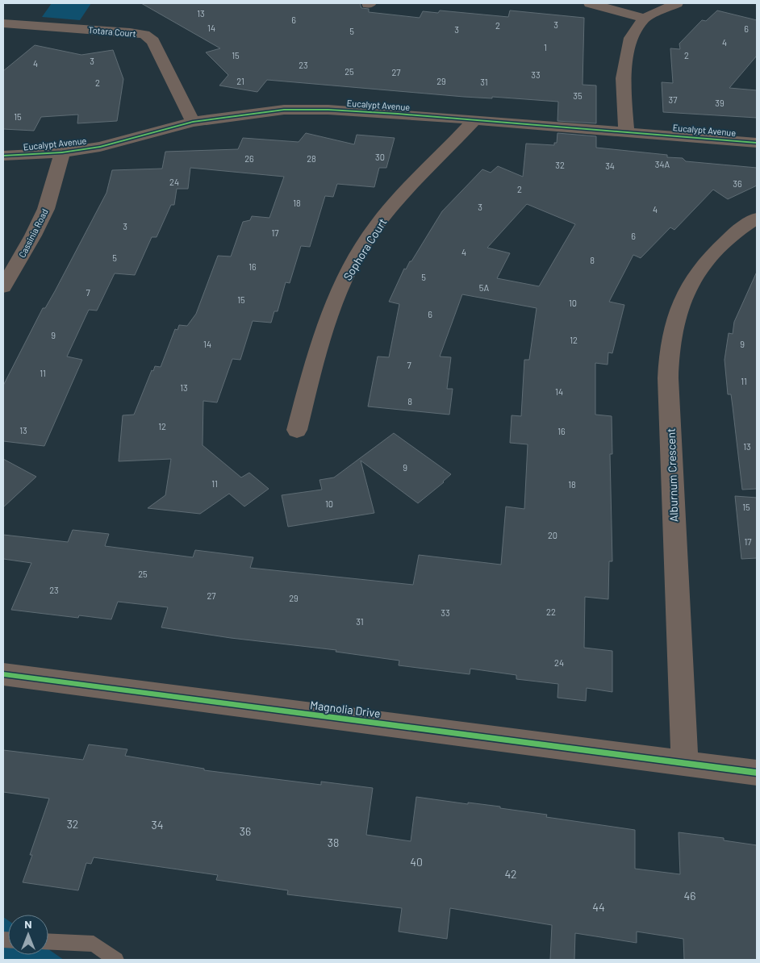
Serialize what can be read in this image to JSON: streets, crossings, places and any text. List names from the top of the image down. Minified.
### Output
{"streets":{"street":["Totara Court","Eucalypt Avenue","Cassinia Road","Sophora Court","Alburnum Crescent","Magnolia Drive"]},"crossings":[["Totara Court","Eucalypt Avenue"],["Eucalypt Avenue","Cassinia Road"],["Eucalypt Avenue","Sophora Court"],["Alburnum Crescent","Magnolia Drive"]],"house_numbers":["13","6","3","2","14","6","3","5","4","1","15","2","3","4","23","25","27","33","21","29","31","2","35","37","39","15","30","26","28","34A","32","34","24","36","2","18","3","4","3","17","6","4","5","8","16","5","5A","7","15","10","6","9","12","14","9","7","11","11","13","14","8","12","13","16","13","9","11","18","10","15","20","17","25","23","27","29","22","33","31","24","32","34","36","38","40","42","46","44"],"north":"top"}
